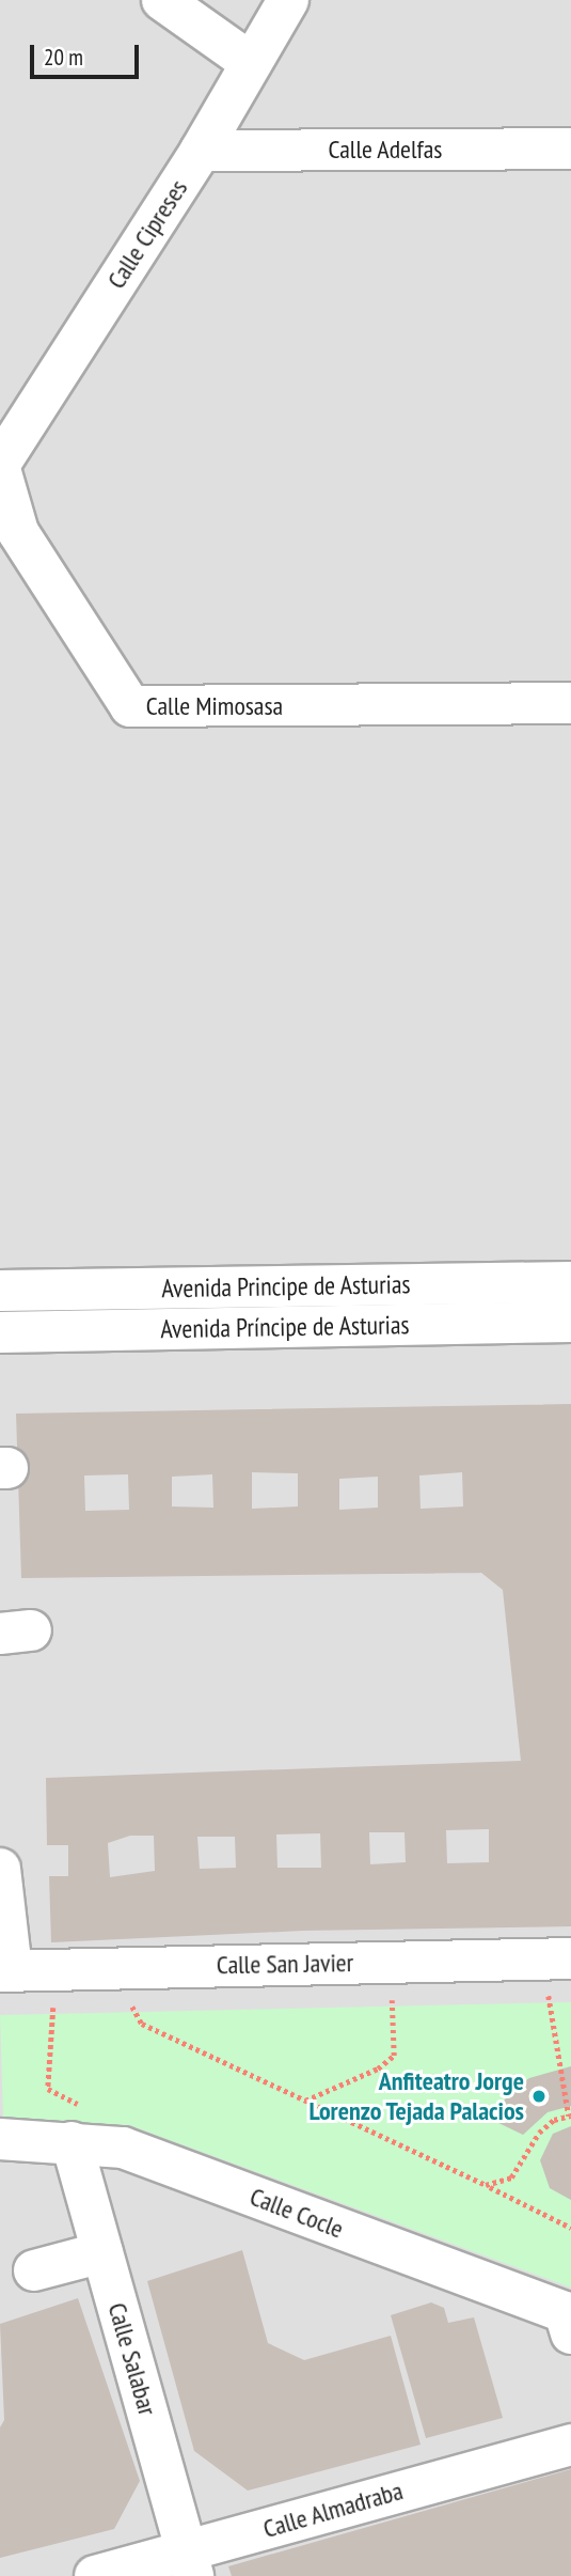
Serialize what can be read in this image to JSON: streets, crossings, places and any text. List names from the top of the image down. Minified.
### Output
{"streets":{"street":["Calle Adelfas","Calle Cipreses","Calle Mimosasa","Avenida Principe de Asturias","Avenida Príncipe de Asturias","Calle San Javier","Calle Cocle","Calle Salabar","Calle Almadraba"]},"crossings":[["Calle Adelfas","Calle Cipreses"],["Calle Cipreses","Calle Mimosasa"],["Calle Cocle","Calle Salabar"],["Calle Salabar","Calle Almadraba"]],"places":["Anfiteatro Jorge Lorenzo Tejada Palacios"],"scale_bar":"20 m"}
